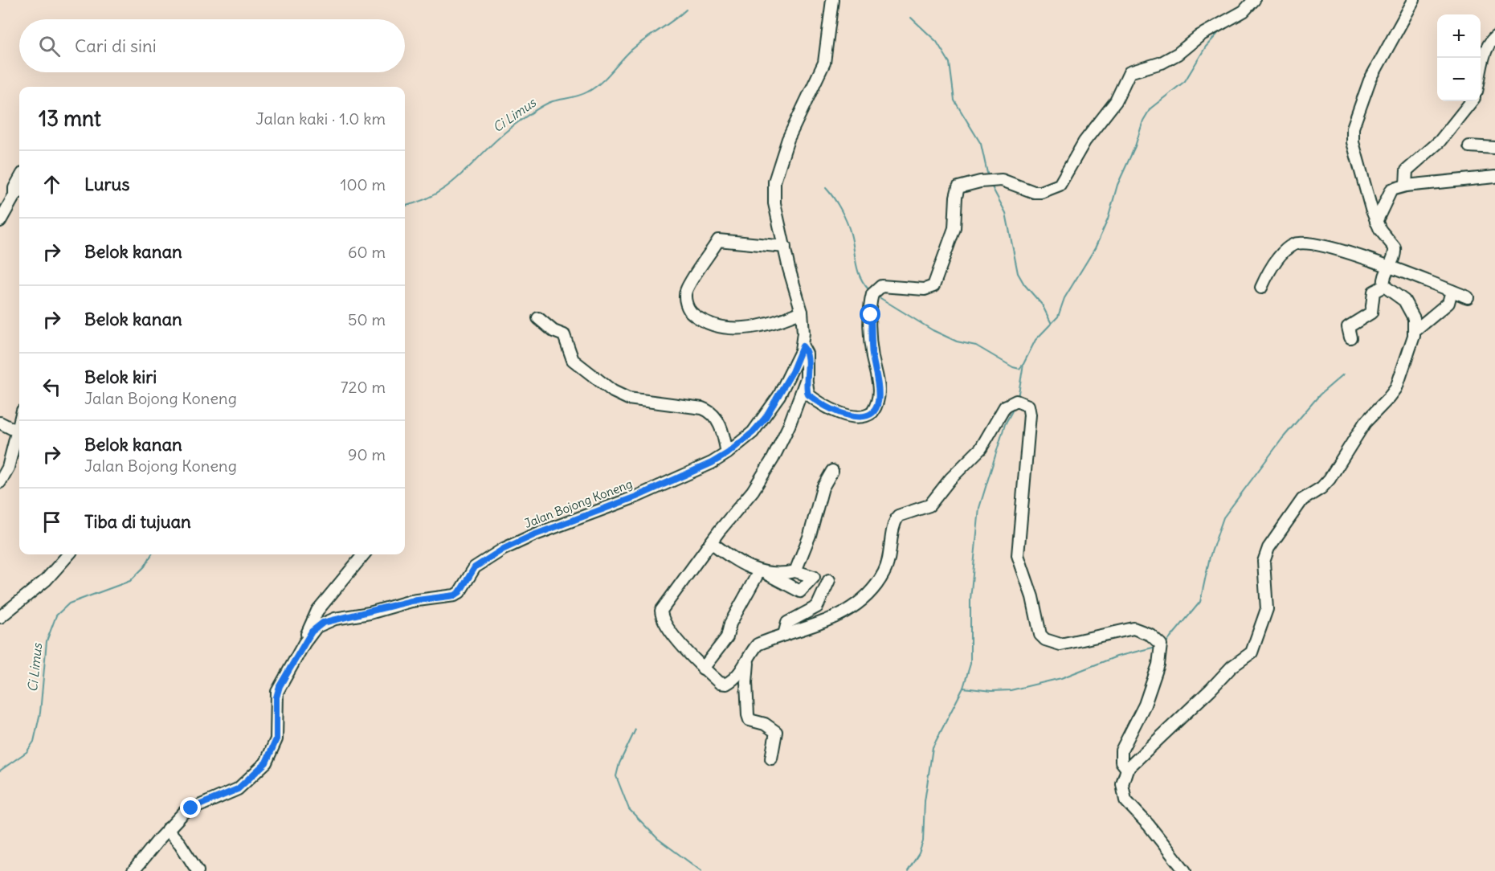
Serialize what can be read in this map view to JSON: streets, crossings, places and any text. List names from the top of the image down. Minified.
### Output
{"streets":{"street":["Jalan Bojong Koneng"]},"water":["Ci Limus"],"page":{"map_buttons":["+","−"],"search":"Cari di sini","heading":["13 mnt","Jalan kaki · 1.0 km"],"list":[["Lurus","100 m"],["Belok kanan","60 m"],["Belok kanan","50 m"],["Belok kiri","Jalan Bojong Koneng","720 m"],["Belok kanan","Jalan Bojong Koneng","90 m"],"Tiba di tujuan"]}}
